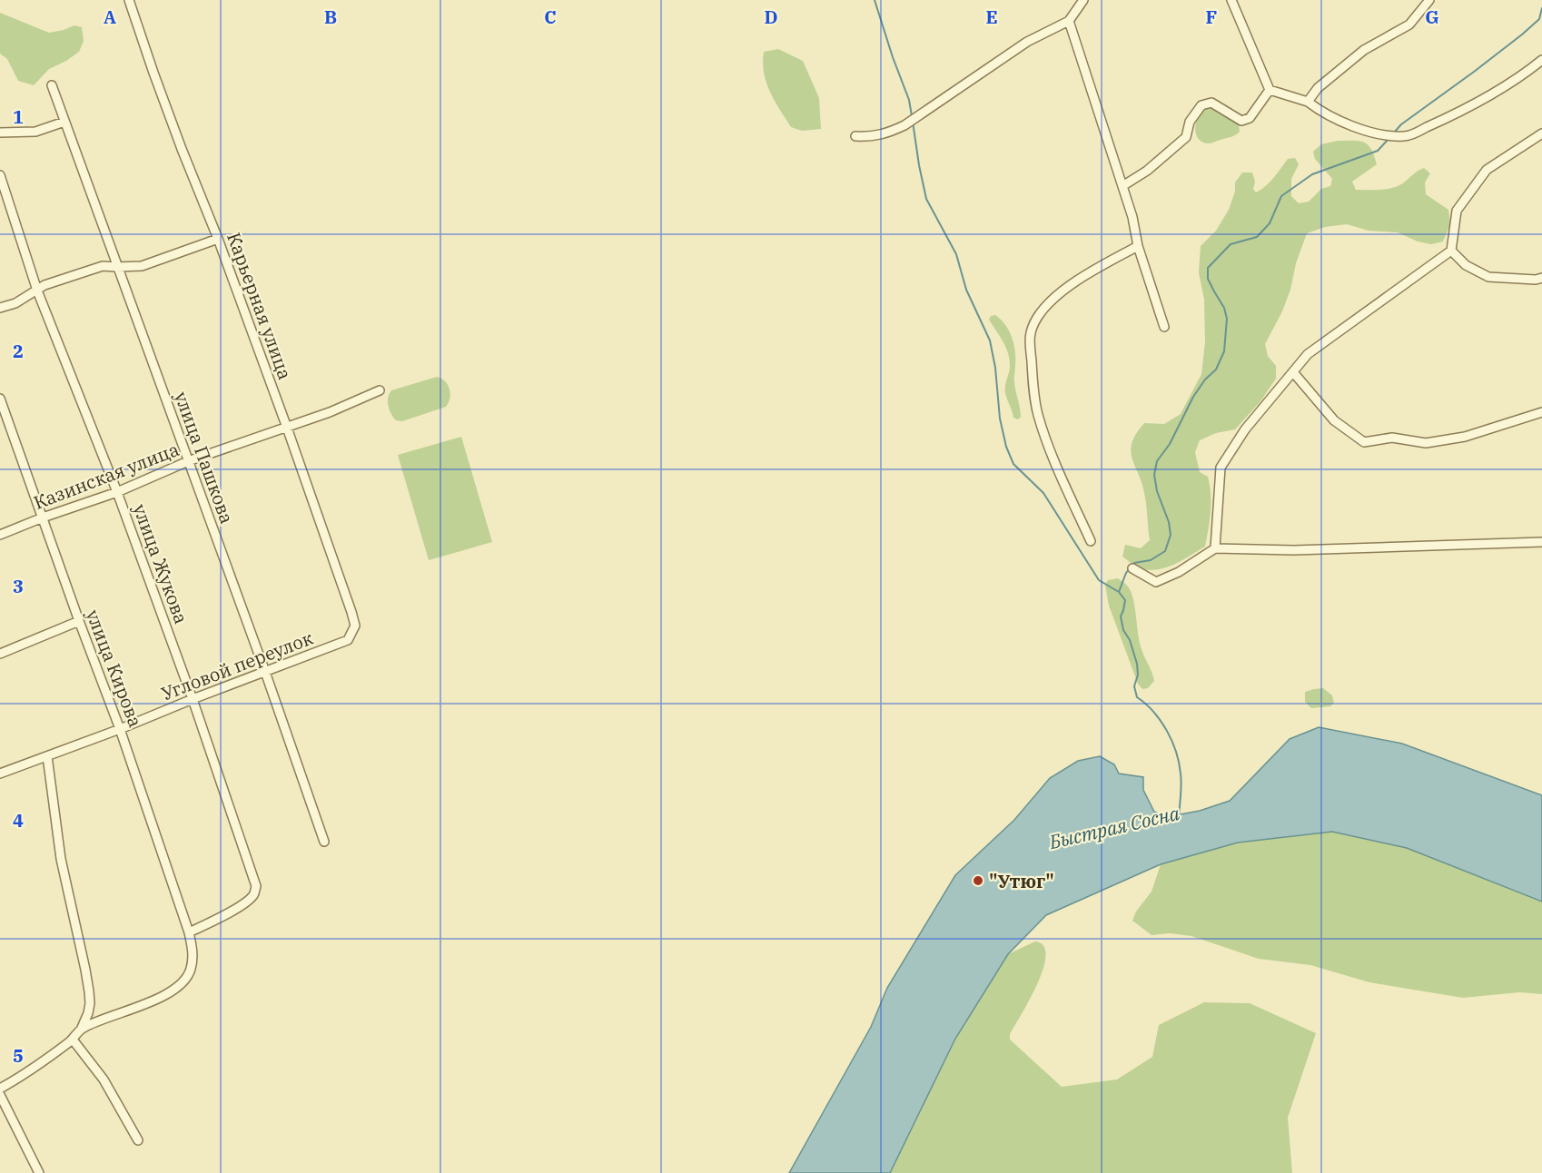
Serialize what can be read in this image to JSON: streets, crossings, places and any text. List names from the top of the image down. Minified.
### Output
{"streets":{"street":["Карьерная улица","улица Пашкова","Казинская улица","улица Жукова","Угловой переулок","улица Кирова"]},"crossings":[["Карьерная улица","Казинская улица"],["Карьерная улица","Угловой переулок"],["улица Пашкова","Казинская улица"],["улица Пашкова","Угловой переулок"],["Казинская улица","улица Жукова"],["Казинская улица","улица Кирова"],["улица Жукова","Угловой переулок"],["улица Жукова","улица Кирова"],["Угловой переулок","улица Кирова"]],"water":["Быстрая Сосна"],"places":["\"Утюг\""],"grid":{"columns":["A","B","C","D","E","F","G"],"rows":["1","2","3","4","5"]}}
